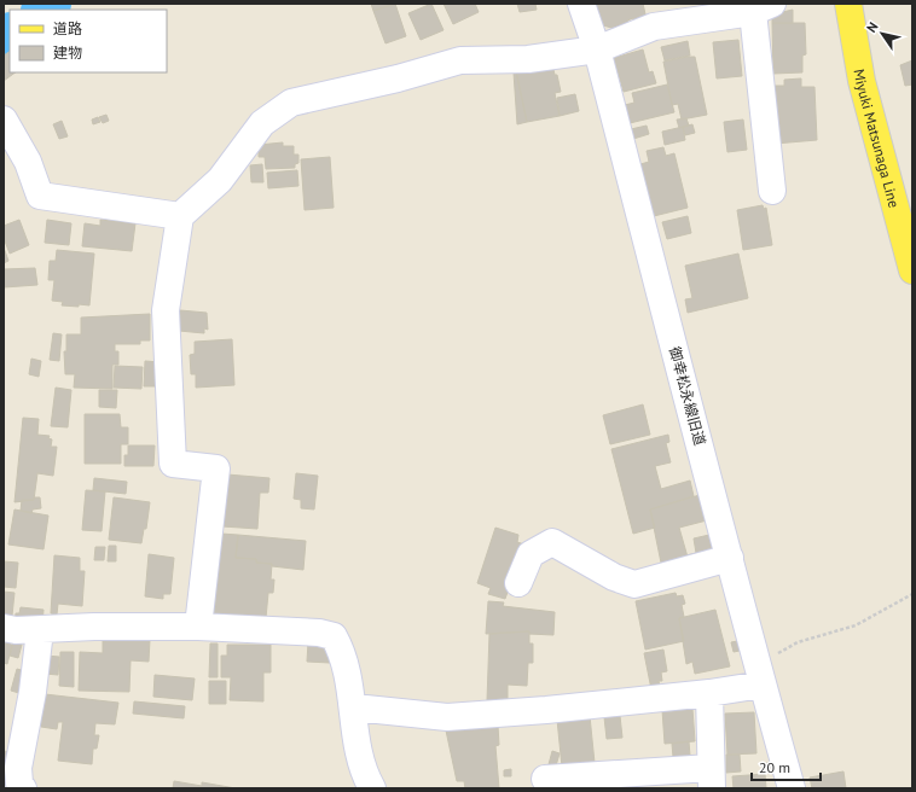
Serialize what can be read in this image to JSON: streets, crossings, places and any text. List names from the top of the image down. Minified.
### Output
{"streets":{"main road":["Miyuki Matsunaga Line"],"street":["御幸松永線旧道"]},"legend":["道路","建物"],"scale_bar":"20 m","north":"top left"}
